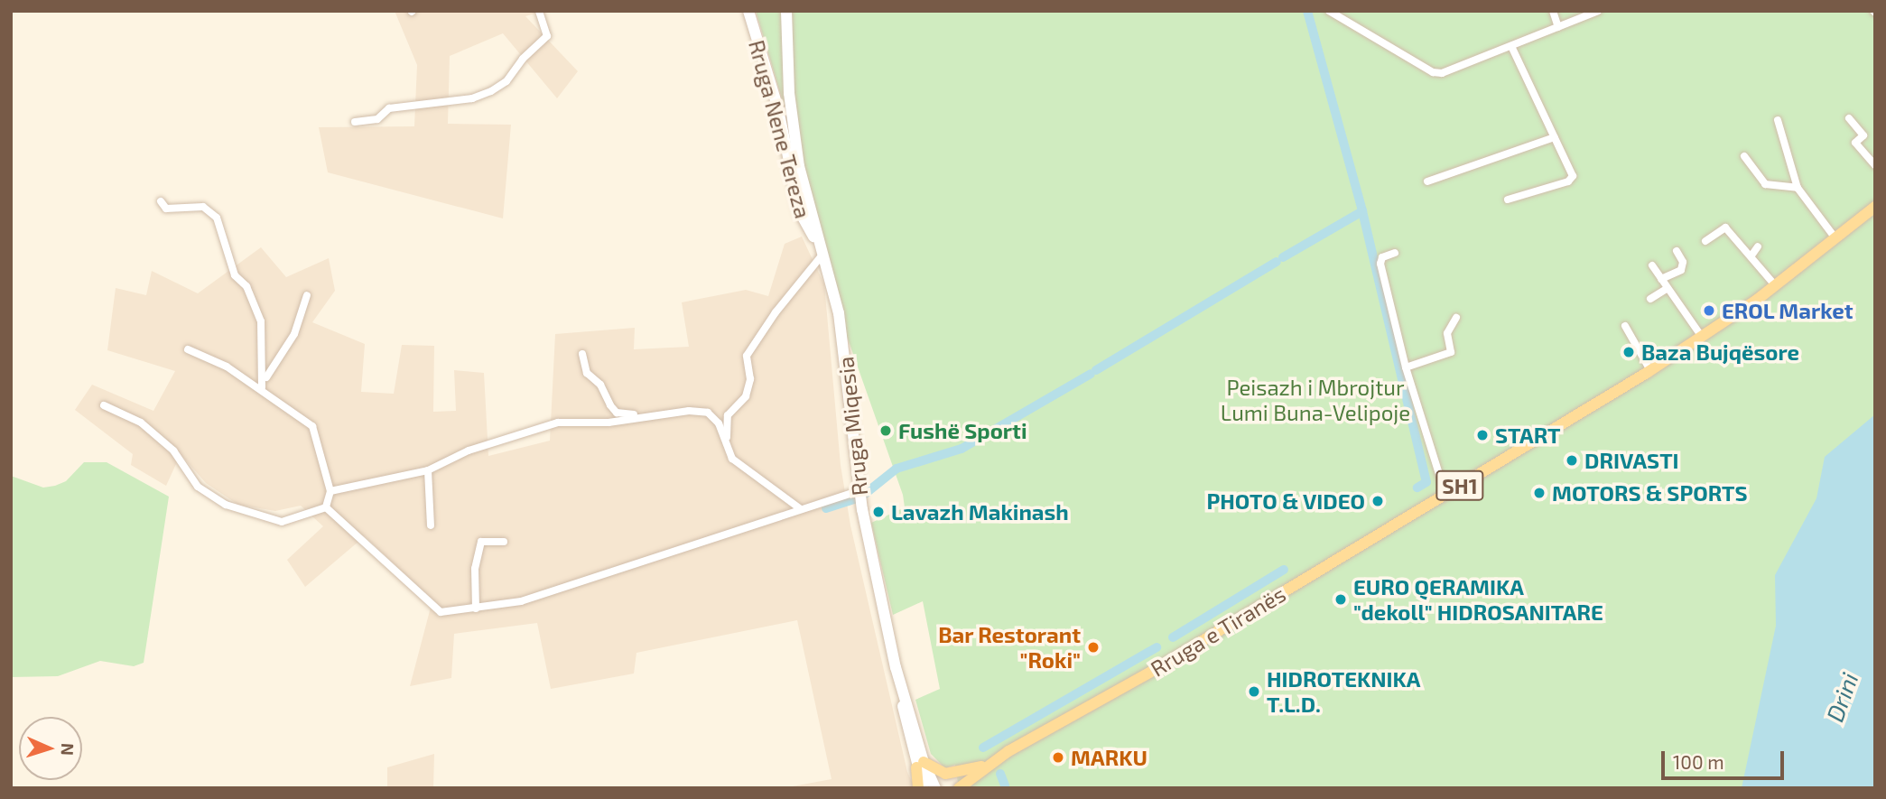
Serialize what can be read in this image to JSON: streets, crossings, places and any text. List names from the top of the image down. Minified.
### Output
{"streets":{"main road":["Rruga Nene Tereza","Rruga Miqesia","SH1","Rruga e Tiranës"]},"crossings":[["Rruga Nene Tereza","Rruga Miqesia"],["SH1","Rruga e Tiranës"]],"water":["Drini"],"parks":["Peisazh i Mbrojtur Lumi Buna-Velipoje"],"places":["EROL Market","Baza Bujqësore","Fushë Sporti","START","DRIVASTI","MOTORS & SPORTS","PHOTO & VIDEO","Lavazh Makinash","EURO QERAMIKA \"dekoll\" HIDROSANITARE","Bar Restorant \"Roki\"","HIDROTEKNIKA T.L.D.","MARKU"],"scale_bar":"100 m","north":"right"}
